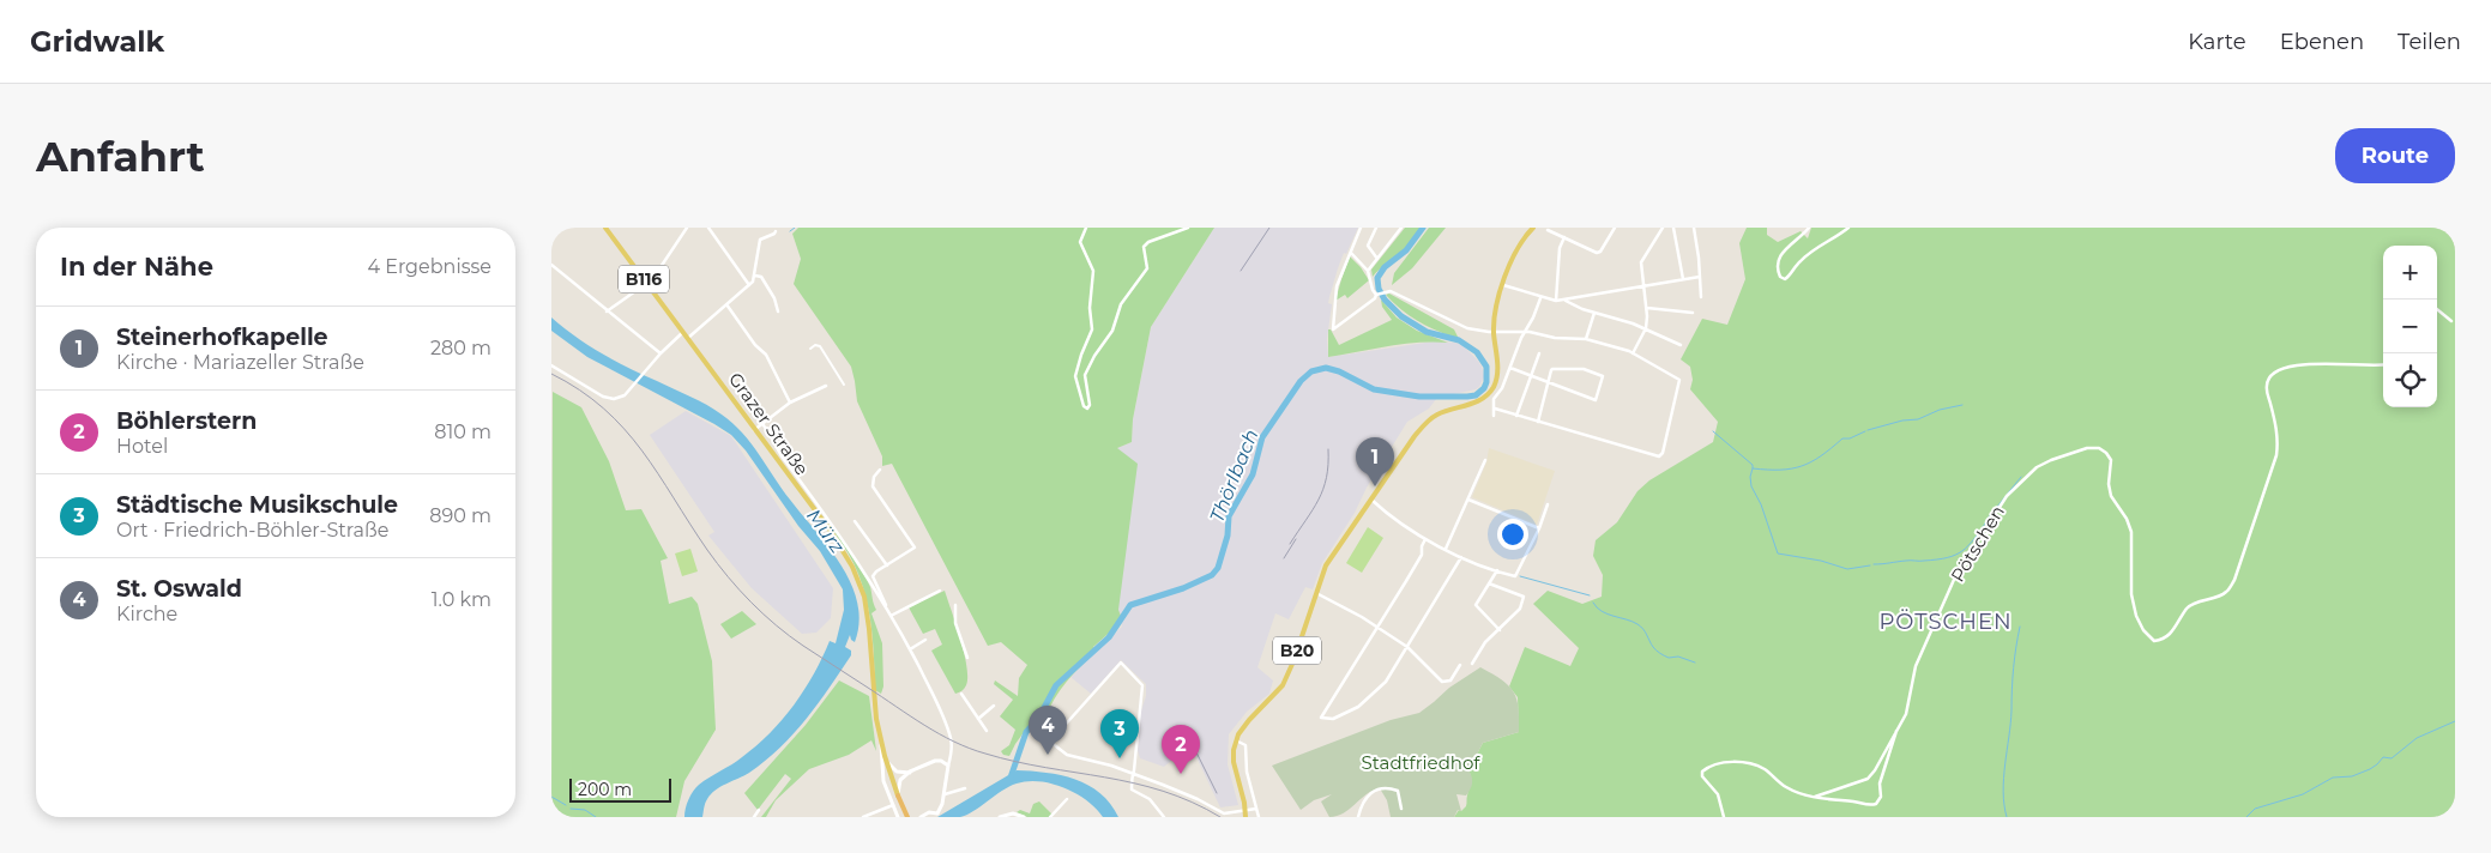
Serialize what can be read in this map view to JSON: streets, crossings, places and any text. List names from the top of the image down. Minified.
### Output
{"streets":{"highway":["B116","Grazer Straße"],"main road":["B20"],"street":["Pötschen"]},"districts":["PÖTSCHEN"],"water":["Thörlbach","Mürz"],"parks":["Stadtfriedhof"],"scale_bar":"200 m","page":{"header":"Gridwalk","nav":["Karte","Ebenen","Teilen"],"buttons":"Route","title":"Anfahrt","heading":["In der Nähe","4 Ergebnisse"],"map_buttons":["+","−"],"list":[{"mark":"1","name":"Steinerhofkapelle","note":"Kirche · Mariazeller Straße","value":"280 m"},{"mark":"2","name":"Böhlerstern","note":"Hotel","value":"810 m"},{"mark":"3","name":"Städtische Musikschule","note":"Ort · Friedrich-Böhler-Straße","value":"890 m"},{"mark":"4","name":"St. Oswald","note":"Kirche","value":"1.0 km"}],"pins":["1","4","3","2"],"scale":"200 m"}}
